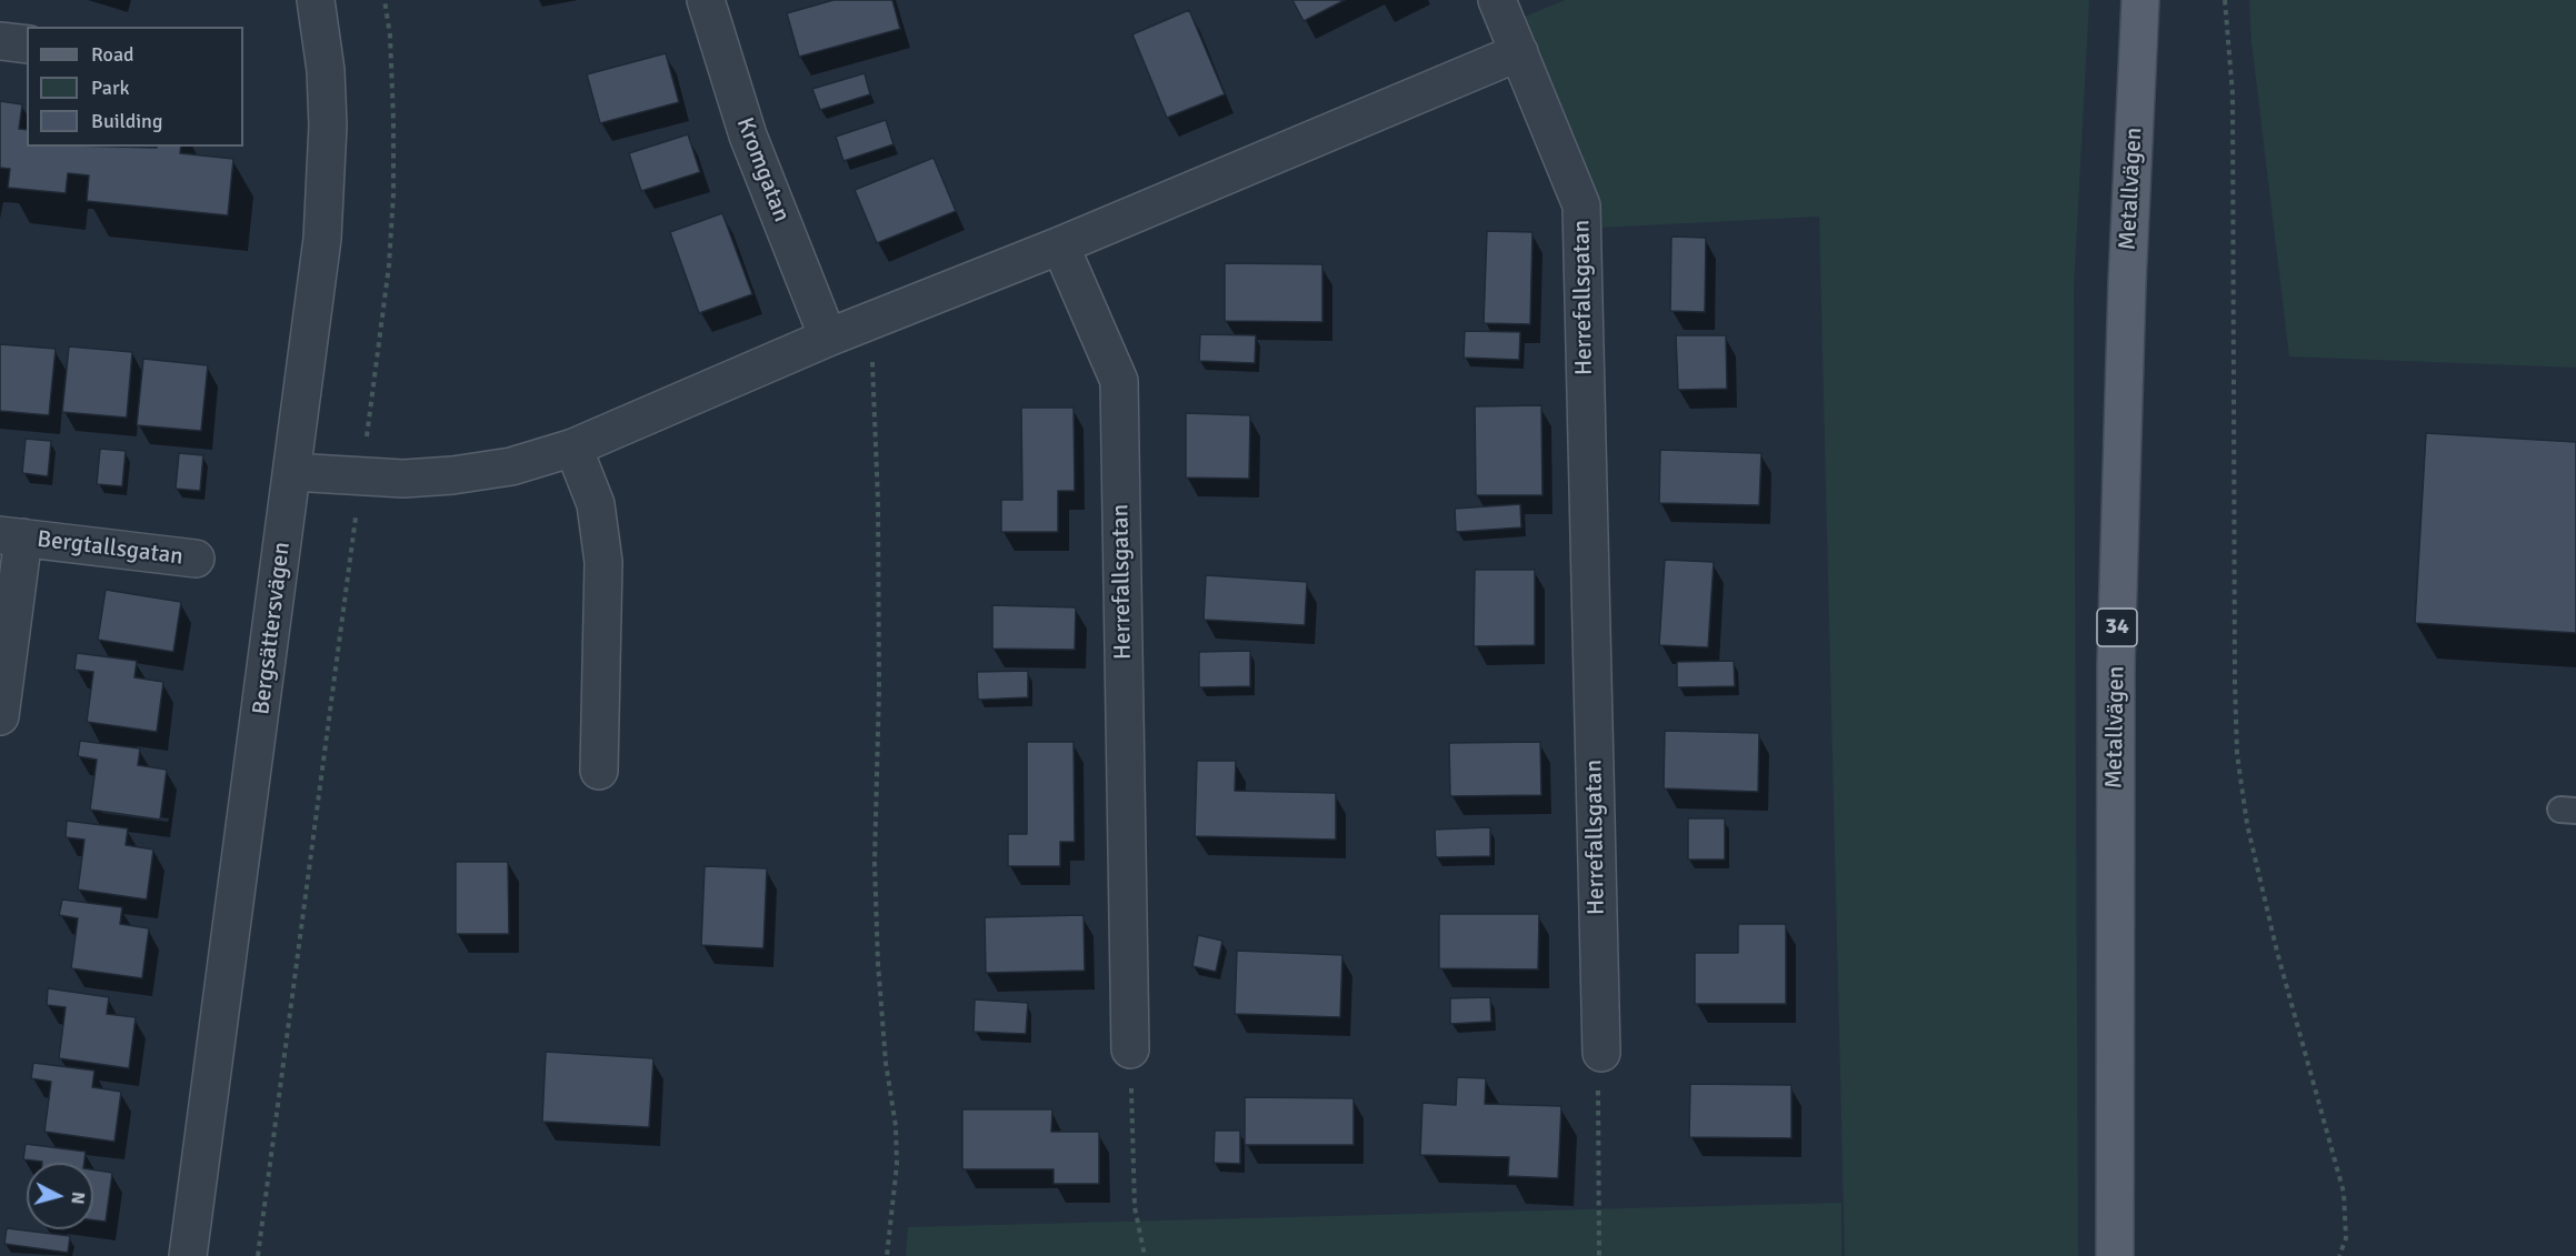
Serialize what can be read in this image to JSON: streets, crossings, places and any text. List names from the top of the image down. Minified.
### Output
{"streets":{"main road":["Metallvägen","34"],"street":["Kromgatan","Herrefallsgatan","Bergtallsgatan","Bergsättersvägen"]},"legend":["Road","Park","Building"],"north":"right"}
